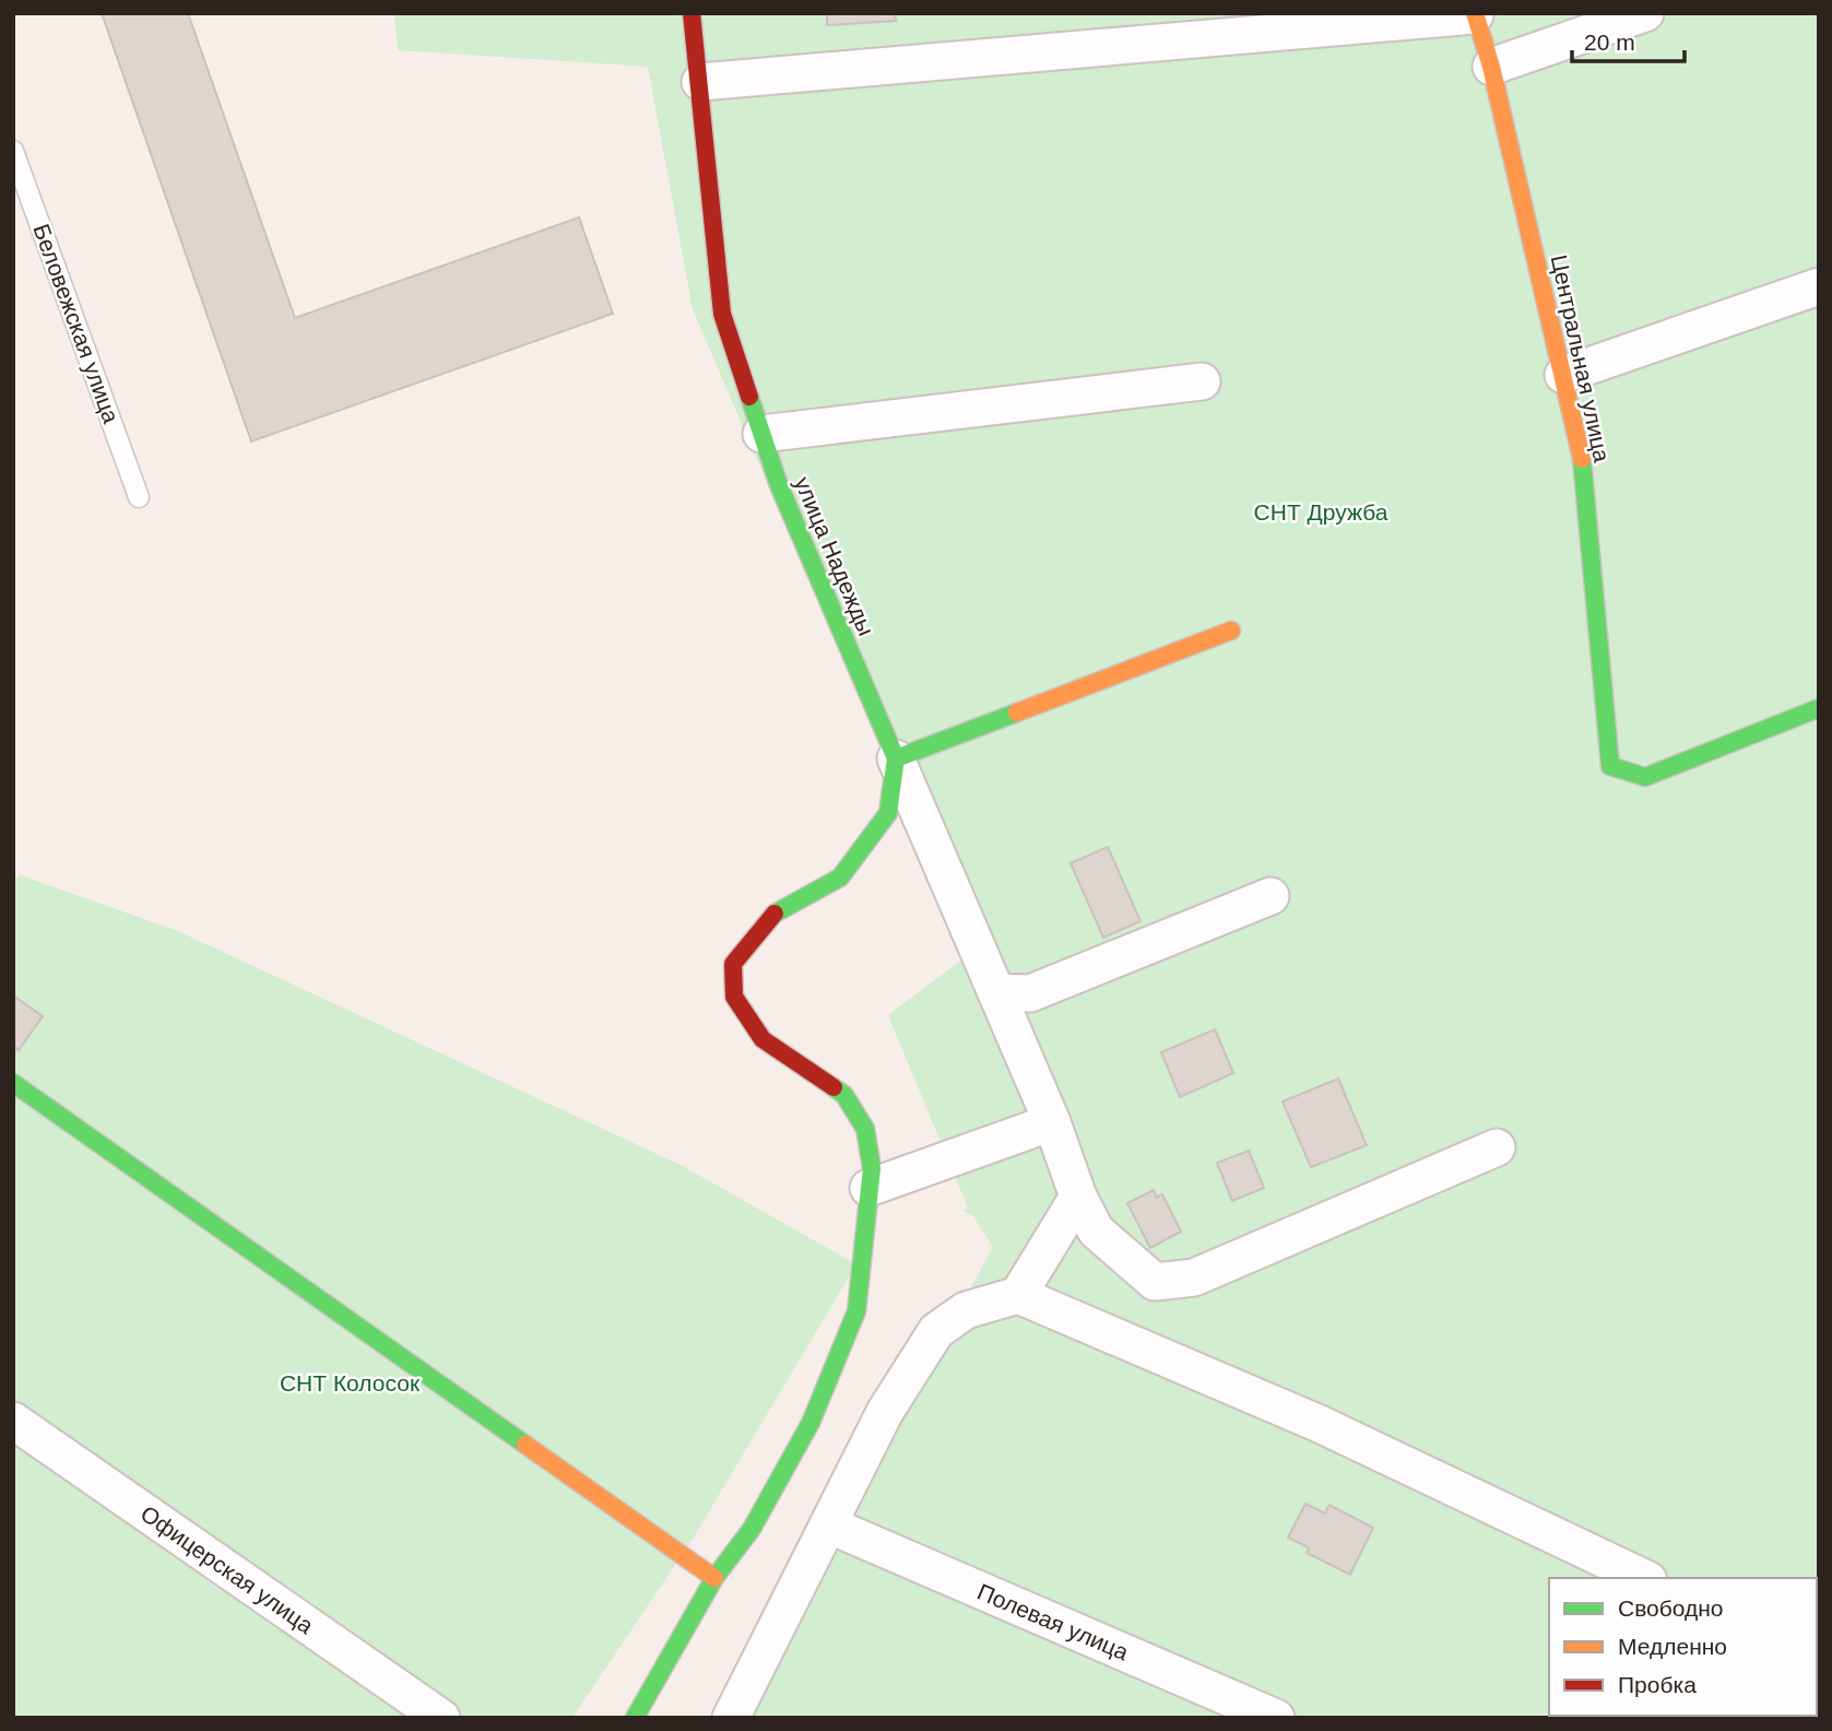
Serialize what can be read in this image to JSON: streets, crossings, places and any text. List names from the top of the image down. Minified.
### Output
{"streets":{"street":["Центральная улица","улица Надежды","Офицерская улица","Полевая улица"],"lane":["Беловежская улица"]},"parks":["СНТ Дружба","СНТ Колосок"],"legend":["Свободно","Медленно","Пробка"],"scale_bar":"20 m"}
